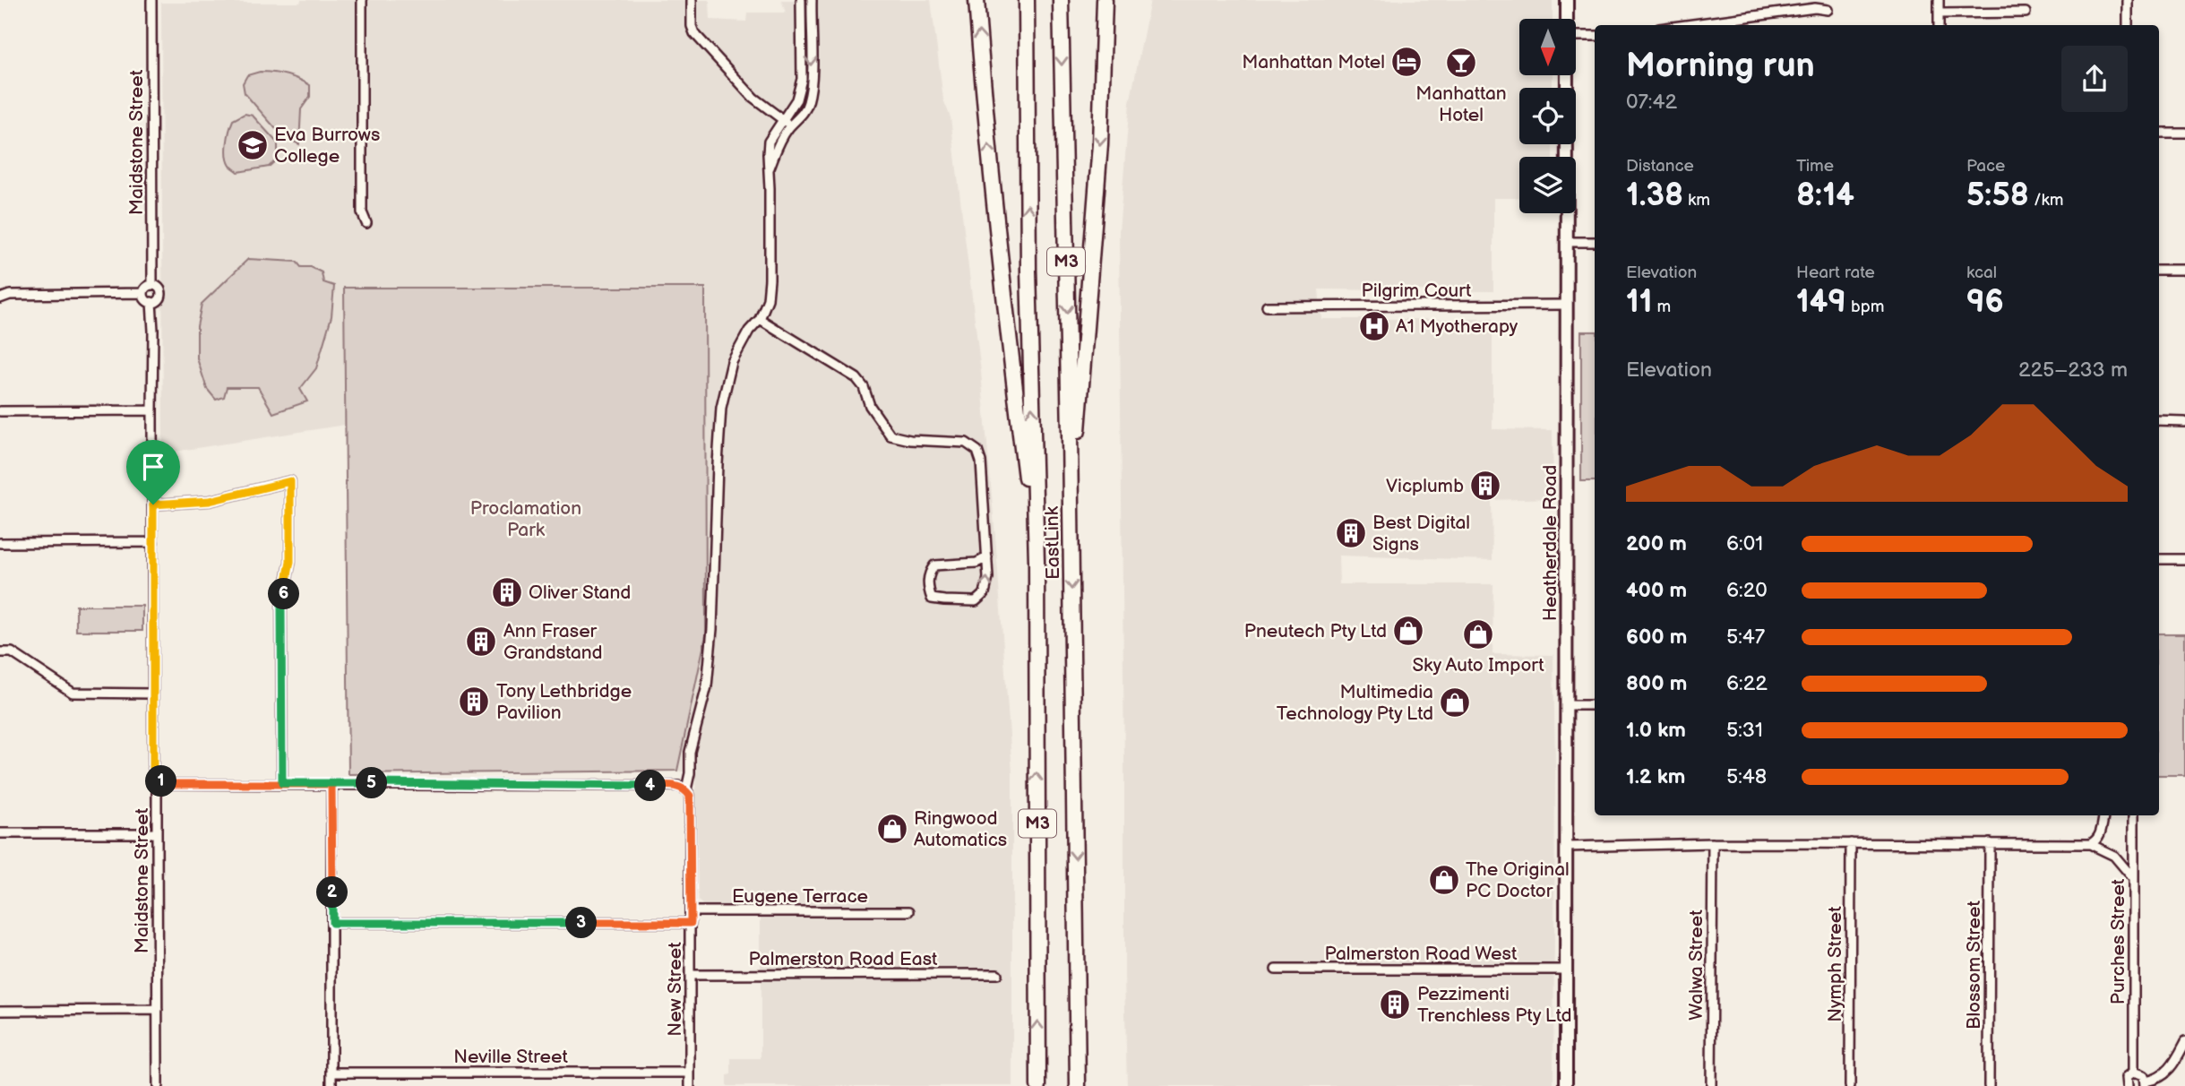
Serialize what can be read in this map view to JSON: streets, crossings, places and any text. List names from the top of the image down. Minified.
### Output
{"streets":{"highway":["M3","EastLink"],"main road":["Heatherdale Road"],"street":["Maidstone Street","Pilgrim Court","Eugene Terrace","Purches Street","Palmerston Road West","Palmerston Road East","Nymph Street","Walwa Street","Blossom Street","New Street","Neville Street"]},"crossings":[["Pilgrim Court","Heatherdale Road"],["Heatherdale Road","Palmerston Road West"],["Eugene Terrace","New Street"],["Palmerston Road East","New Street"],["New Street","Neville Street"]],"parks":["Proclamation Park"],"places":{"hotel":["Manhattan Motel"],"bar":["Manhattan Hotel"],"school or university":["Eva Burrows College"],"hospital":["A1 Myotherapy"],"building":["Vicplumb","Best Digital Signs","Oliver Stand","Ann Fraser Grandstand","Tony Lethbridge Pavilion","Pezzimenti Trenchless Pty Ltd"],"shop":["Pneutech Pty Ltd","Sky Auto Import","Multimedia Technology Pty Ltd","Ringwood Automatics","The Original PC Doctor"]},"north":"bottom","page":{"heading":["Morning run","07:42"],"stats":[["Distance","1.38 km"],["Time","8:14"],["Pace","5:58 /km"],["Elevation","11 m"],["Heart rate","149 bpm"],["kcal","96"]],"chart":["Elevation","225–233 m"],"list":[{"name":"200 m","note":"6:01"},{"name":"400 m","note":"6:20"},{"name":"600 m","note":"5:47"},{"name":"800 m","note":"6:22"},{"name":"1.0 km","note":"5:31"},{"name":"1.2 km","note":"5:48"}],"pins":["6","1","5","4","2","3"]}}
